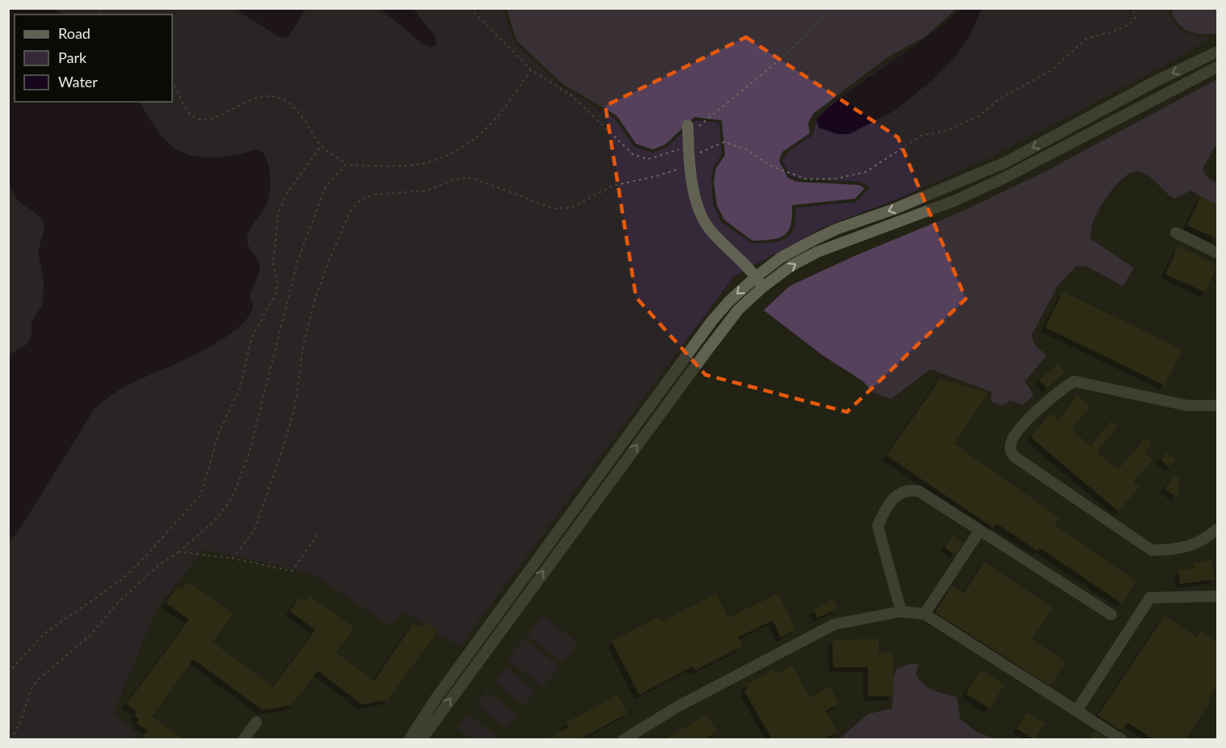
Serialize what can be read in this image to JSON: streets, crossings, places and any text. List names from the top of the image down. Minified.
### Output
{"legend":["Road","Park","Water"]}
